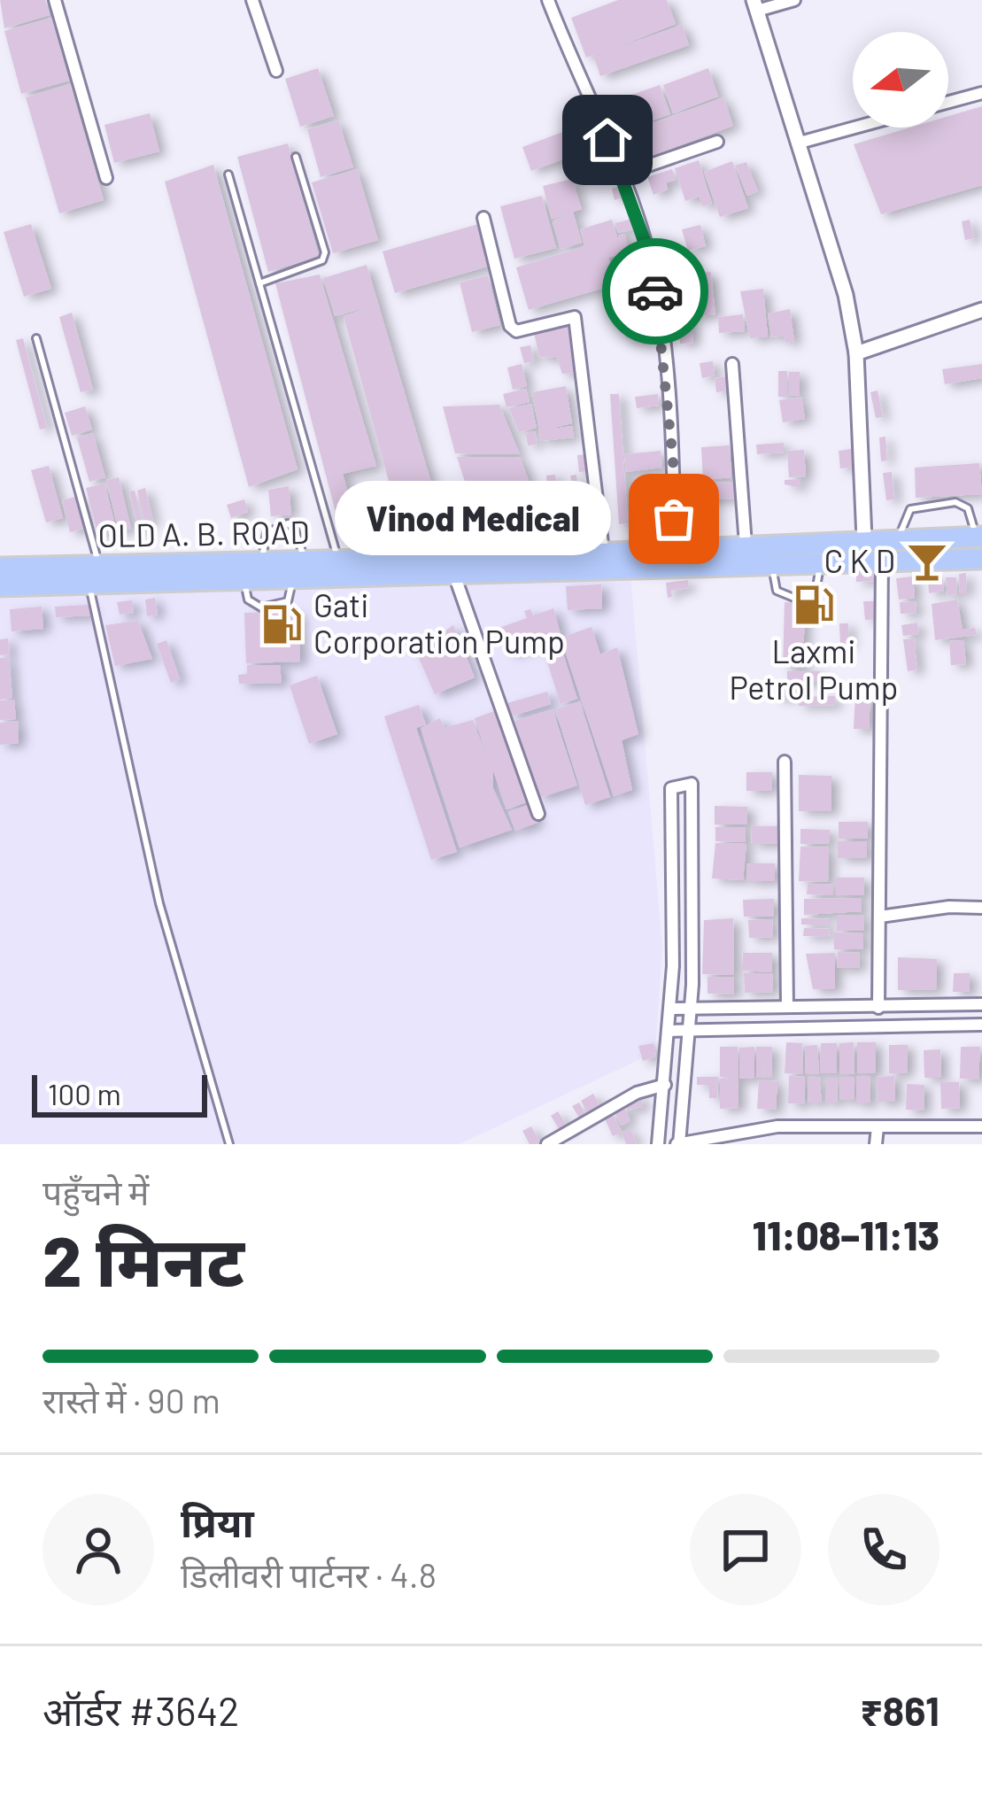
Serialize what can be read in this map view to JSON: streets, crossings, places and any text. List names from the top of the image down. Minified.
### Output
{"streets":{"main road":["OLD A. B. ROAD"]},"places":{"other":["Vinod Medical"],"bar":["C K D"],"fuel station":["Laxmi Petrol Pump","Gati Corporation Pump"]},"scale_bar":"100 m","north":"left","page":{"bubble":"Vinod Medical","scale":"100 m","heading":["2 मिनट","पहुँचने में","11:08–11:13"],"panel":["प्रिया","डिलीवरी पार्टनर · 4.8","ऑर्डर #3642","₹861"],"bar":"रास्ते में · 90 m"}}
